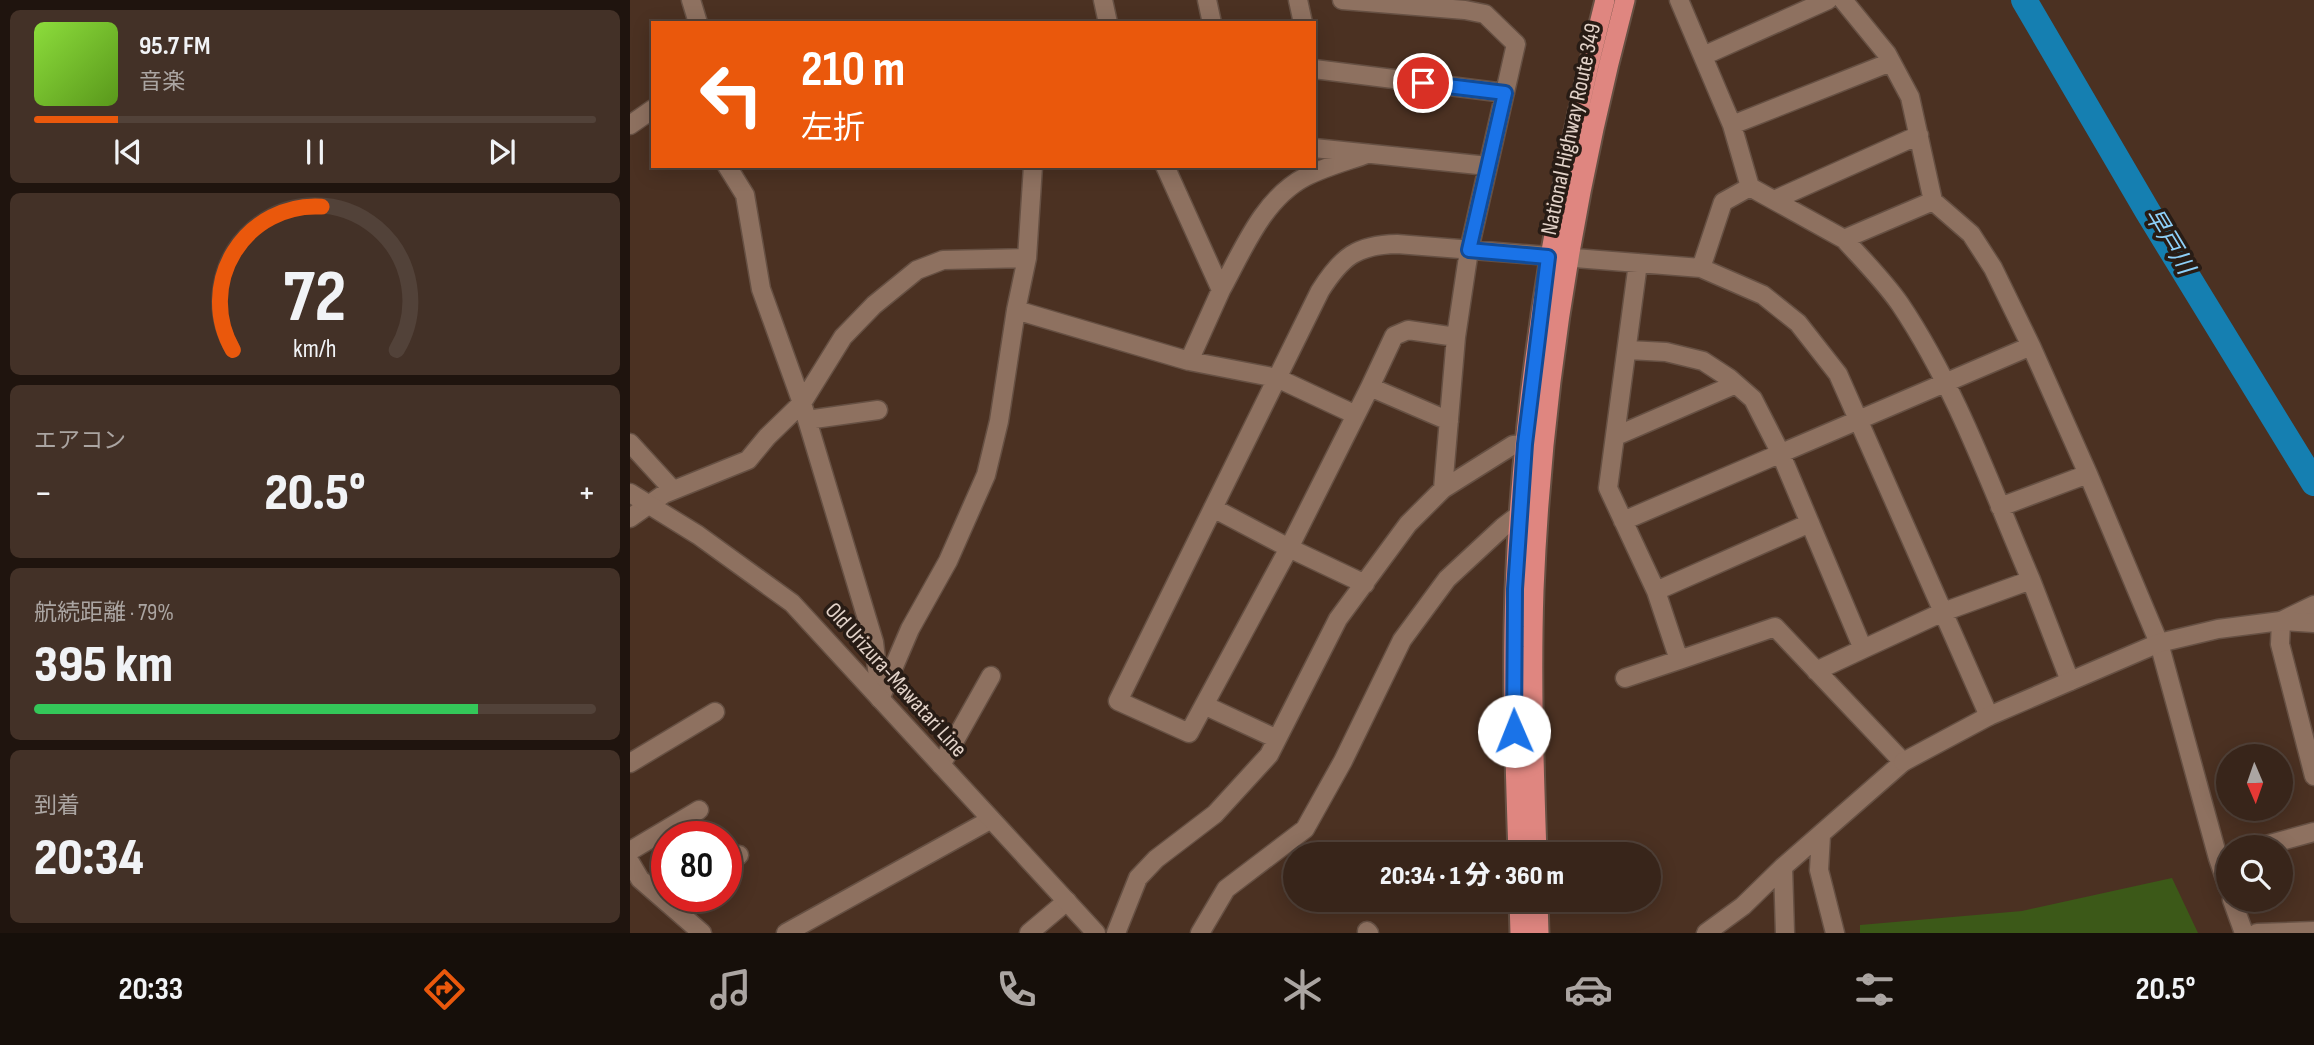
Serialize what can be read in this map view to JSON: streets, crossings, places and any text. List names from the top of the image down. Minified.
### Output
{"streets":{"highway":["National Highway Route 349"],"street":["Old Urizura-Mawatari Line"]},"water":["早戸川"],"north":"bottom","page":{"turn":["210 m","左折"],"song":["95.7 FM","音楽"],"tile":["エアコン",["航続距離 · 79%","395 km"],["到着","20:34"]],"heat":["−","20.5°","+"],"limit":"80","trip":"20:34 · 1 分 · 360 m","tabs":["20:33","20.5°"],"gauge":["72","km/h"]}}
